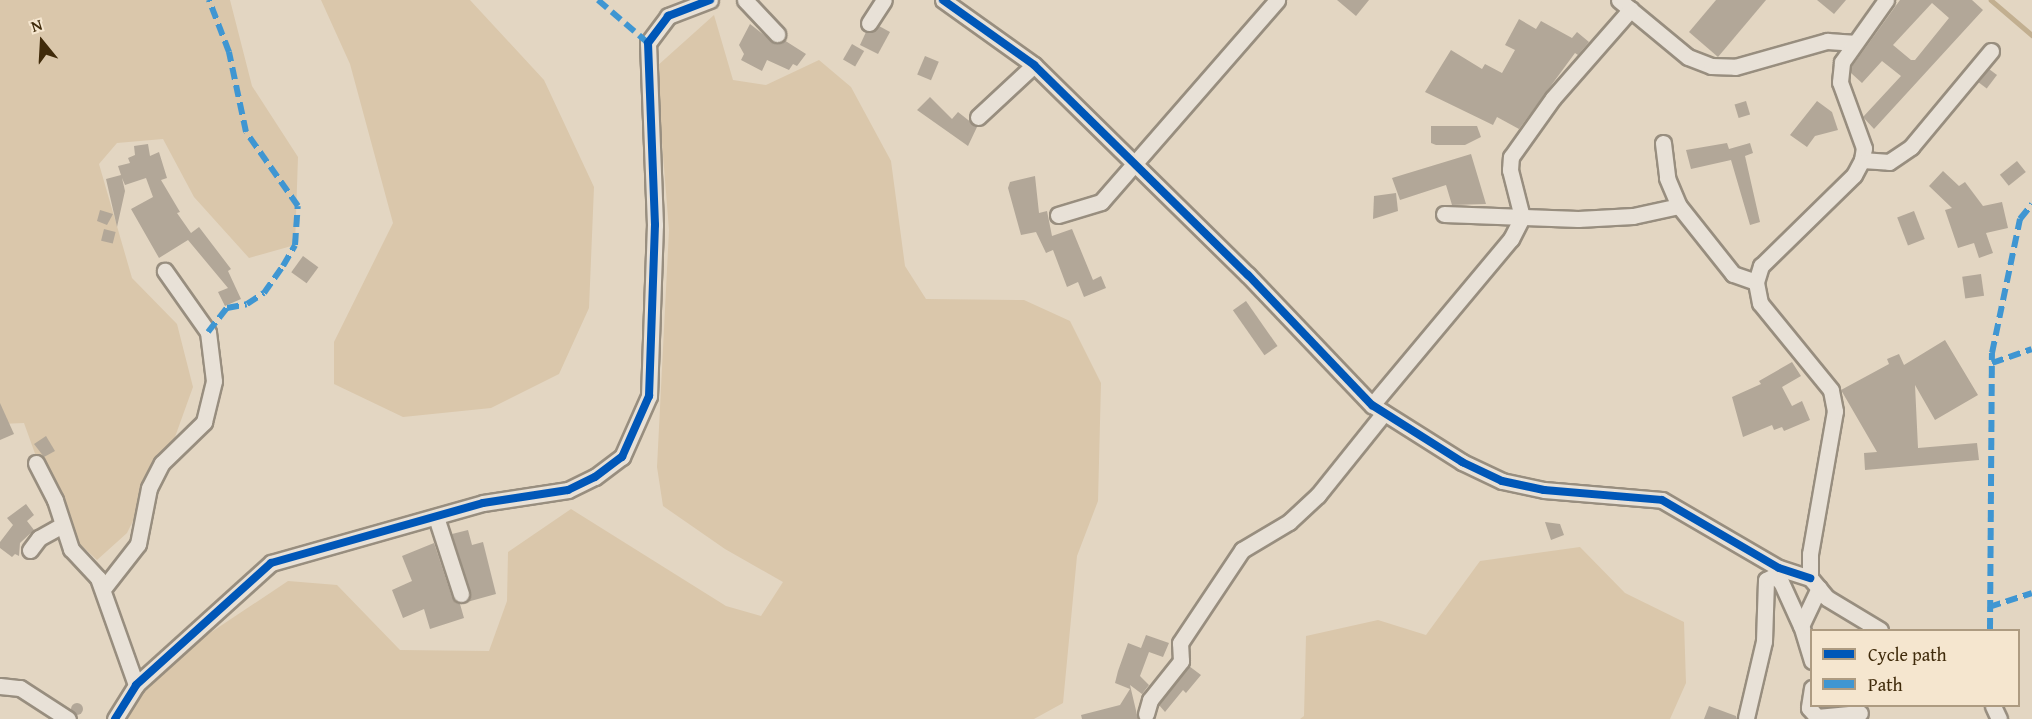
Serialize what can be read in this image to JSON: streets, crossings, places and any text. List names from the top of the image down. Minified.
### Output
{"legend":["Cycle path","Path"],"north":"top"}
